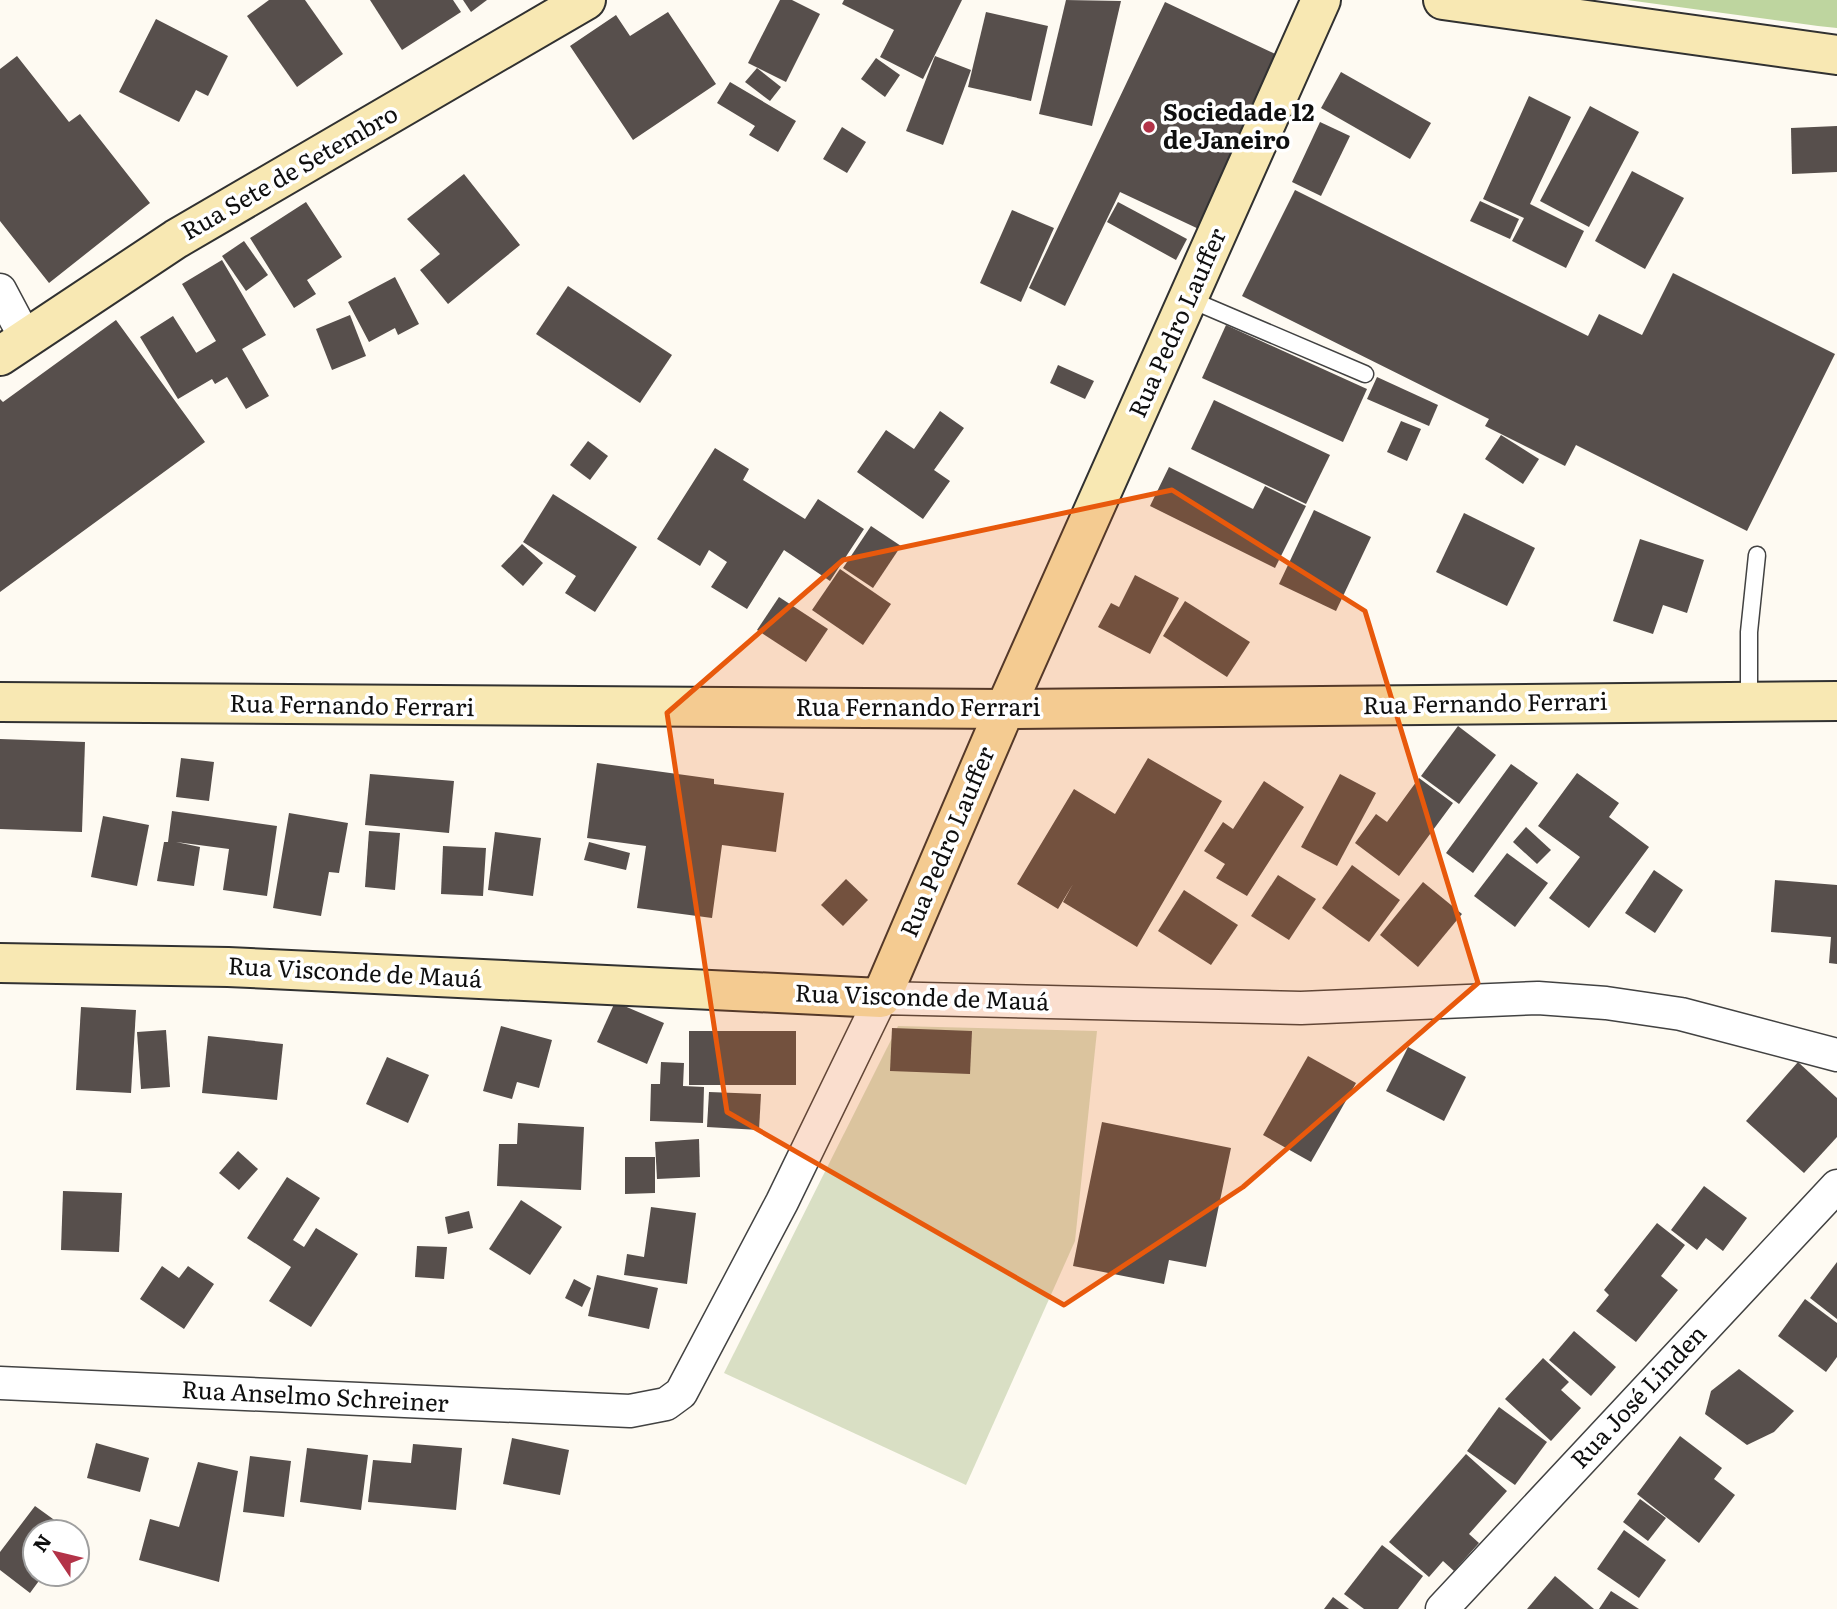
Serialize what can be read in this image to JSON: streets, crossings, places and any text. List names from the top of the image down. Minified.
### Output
{"streets":{"main road":["Rua Sete de Setembro","Rua Pedro Lauffer","Rua Fernando Ferrari","Rua Visconde de Mauá"],"street":["Rua Anselmo Schreiner","Rua José Linden"]},"crossings":[["Rua Pedro Lauffer","Rua Fernando Ferrari"],["Rua Pedro Lauffer","Rua Visconde de Mauá"],["Rua Pedro Lauffer","Rua Anselmo Schreiner"]],"places":["Sociedade 12 de Janeiro"],"north":"top left"}
